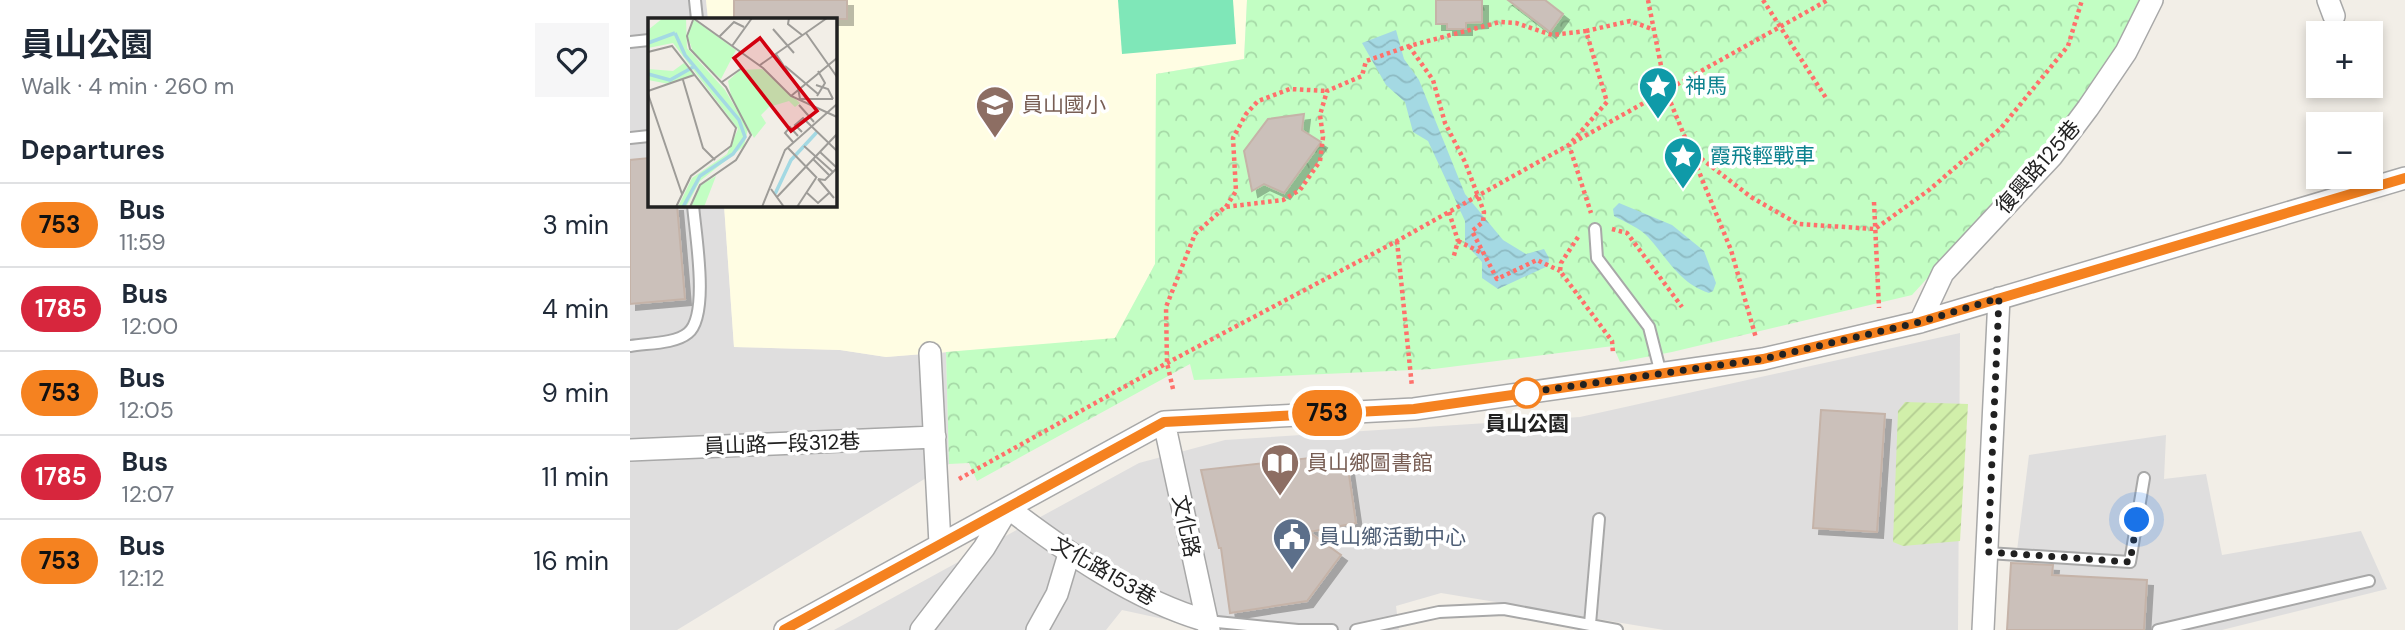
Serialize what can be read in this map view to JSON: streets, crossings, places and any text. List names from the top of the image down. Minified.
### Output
{"streets":{"street":["復興路125巷","員山路一段312巷","文化路","文化路153巷"]},"crossings":[["文化路","文化路153巷"]],"places":{"place":["神馬","霞飛輕戰車"],"school or university":["員山國小"],"other":["員山公園"],"library":["員山鄉圖書館"],"public building":["員山鄉活動中心"]},"lines":["bus line 753"],"page":{"heading":[["員山公園","Walk · 4 min · 260 m"],"Departures"],"on_map":"753","map_buttons":["+","−"],"list":[{"mark":"753","name":"Bus","note":"11:59","value":"3 min"},{"mark":"1785","name":"Bus","note":"12:00","value":"4 min"},{"mark":"753","name":"Bus","note":"12:05","value":"9 min"},{"mark":"1785","name":"Bus","note":"12:07","value":"11 min"},{"mark":"753","name":"Bus","note":"12:12","value":"16 min"}]}}
